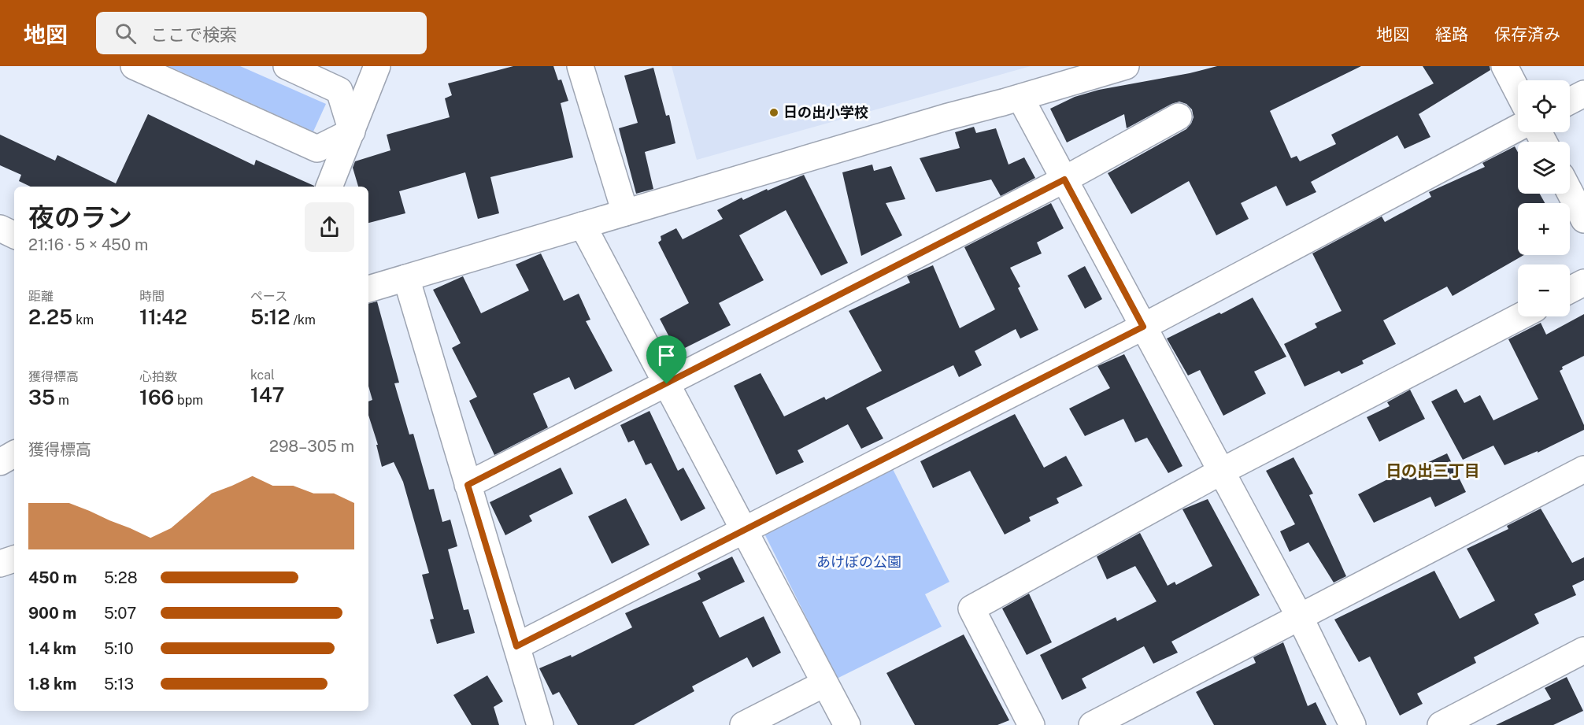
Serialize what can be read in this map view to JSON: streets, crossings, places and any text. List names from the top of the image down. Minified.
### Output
{"districts":["日の出三丁目"],"parks":["あけぼの公園"],"places":["日の出小学校"],"page":{"header":"地図","search":"ここで検索","nav":["地図","経路","保存済み"],"map_buttons":["+","−"],"heading":["夜のラン","21:16 · 5 × 450 m"],"stats":[["距離","2.25 km"],["時間","11:42"],["ペース","5:12 /km"],["獲得標高","35 m"],["心拍数","166 bpm"],["kcal","147"]],"chart":["獲得標高","298–305 m"],"list":[{"name":"450 m","note":"5:28"},{"name":"900 m","note":"5:07"},{"name":"1.4 km","note":"5:10"},{"name":"1.8 km","note":"5:13"}]}}
